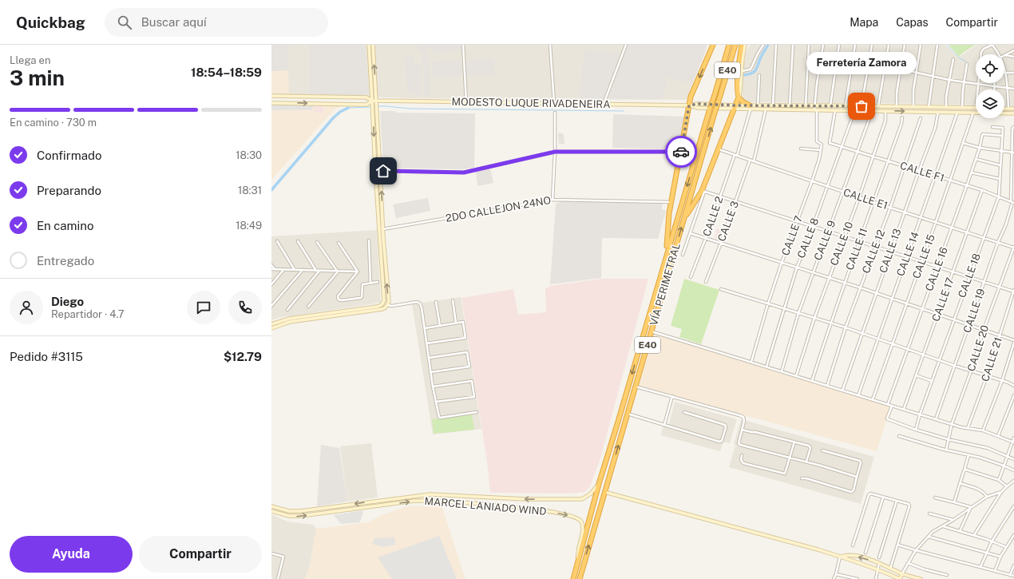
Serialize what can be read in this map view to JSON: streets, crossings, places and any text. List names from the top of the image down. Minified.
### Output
{"streets":{"highway":["E40","VÍA PERIMETRAL"],"street":["MODESTO LUQUE RIVADENEIRA","CALLE F1","CALLE E1","2DO CALLEJON 24NO","CALLE 2","CALLE 3","CALLE 7","CALLE 8","CALLE 9","CALLE 10","CALLE 11","CALLE 13","CALLE 12","CALLE 14","CALLE 15","CALLE 16","CALLE 18","CALLE 17","CALLE 19","CALLE 20","CALLE 21","MARCEL LANIADO WIND"]},"crossings":[["MODESTO LUQUE RIVADENEIRA","CALLE F1"],["MODESTO LUQUE RIVADENEIRA","CALLE 2"],["MODESTO LUQUE RIVADENEIRA","CALLE 8"],["MODESTO LUQUE RIVADENEIRA","CALLE 9"],["MODESTO LUQUE RIVADENEIRA","CALLE 10"],["MODESTO LUQUE RIVADENEIRA","CALLE 13"],["MODESTO LUQUE RIVADENEIRA","CALLE 14"],["MODESTO LUQUE RIVADENEIRA","CALLE 15"],["CALLE F1","CALLE 8"],["CALLE F1","CALLE 9"],["CALLE F1","CALLE 10"],["CALLE F1","CALLE 11"],["CALLE F1","CALLE 13"],["CALLE F1","CALLE 12"],["CALLE F1","CALLE 14"],["CALLE F1","CALLE 15"],["CALLE F1","CALLE 16"],["CALLE F1","CALLE 18"],["CALLE F1","CALLE 17"],["CALLE F1","CALLE 19"],["CALLE E1","CALLE 2"],["CALLE E1","CALLE 3"],["CALLE E1","CALLE 7"],["CALLE E1","CALLE 8"],["CALLE E1","CALLE 9"],["CALLE E1","CALLE 10"],["CALLE E1","CALLE 11"],["CALLE E1","CALLE 13"],["CALLE E1","CALLE 12"],["CALLE E1","CALLE 14"],["CALLE E1","CALLE 15"],["CALLE E1","CALLE 16"],["CALLE E1","CALLE 18"],["CALLE E1","CALLE 17"],["CALLE E1","CALLE 19"],["CALLE E1","CALLE 20"],["CALLE 16","CALLE 18"],["VÍA PERIMETRAL","MARCEL LANIADO WIND"]],"places":["Ferretería Zamora"],"page":{"header":"Quickbag","search":"Buscar aquí","nav":["Mapa","Capas","Compartir"],"heading":["3 min","Llega en","18:54–18:59"],"panel":["Diego","Repartidor · 4.7","Pedido #3115","$12.79"],"bubble":"Ferretería Zamora","bar":"En camino · 730 m","list":[["Confirmado","18:30"],["Preparando","18:31"],["En camino","18:49"],"Entregado"],"buttons":["Ayuda","Compartir"]}}
